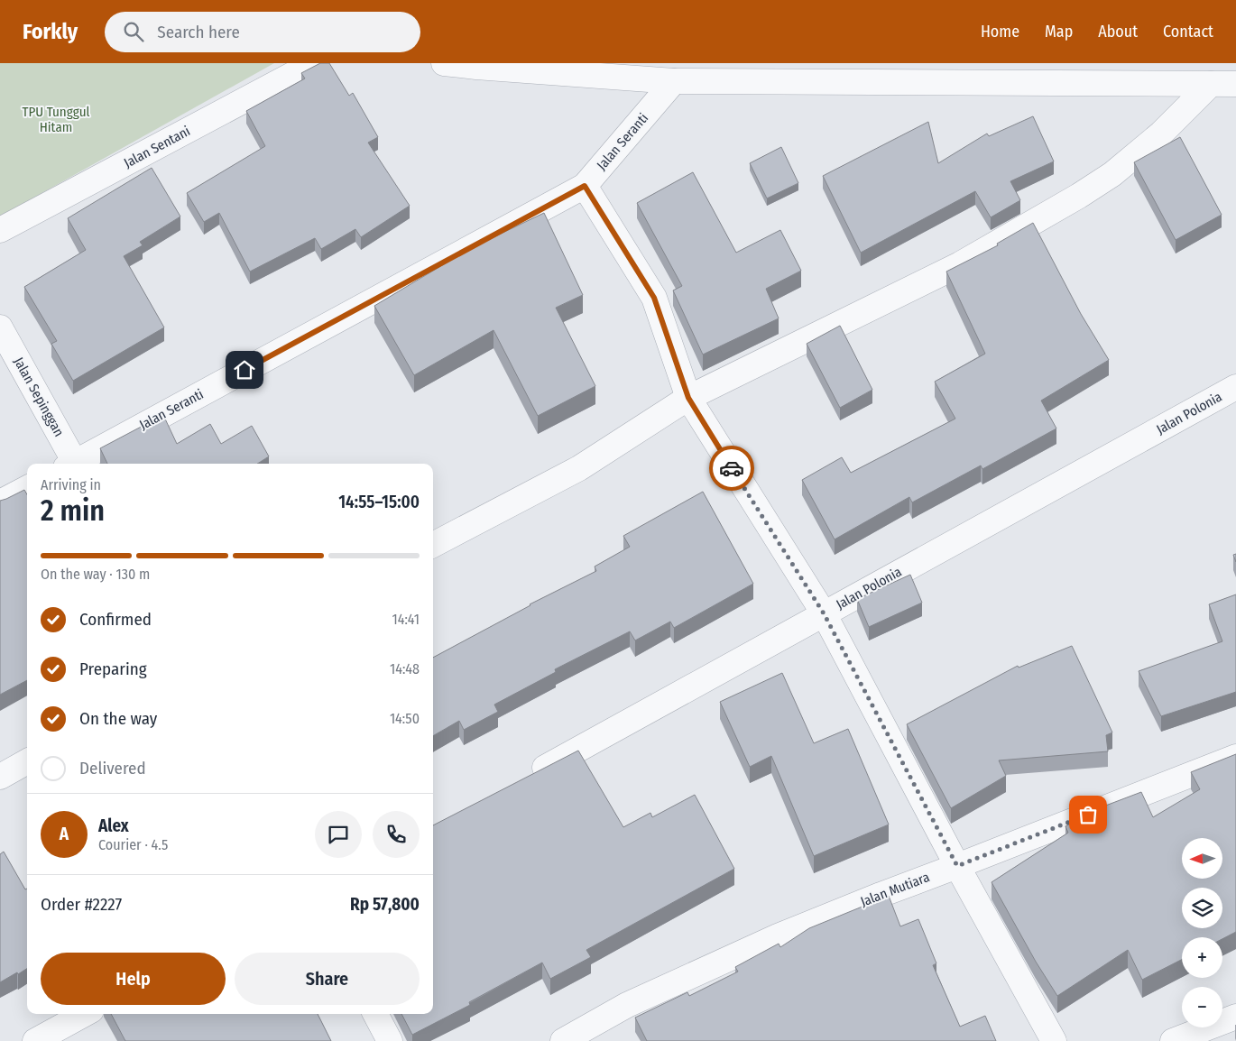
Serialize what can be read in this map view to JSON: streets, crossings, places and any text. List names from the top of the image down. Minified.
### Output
{"streets":{"street":["Jalan Seranti","Jalan Sentani","Jalan Sepinggan","Jalan Polonia","Jalan Mutiara"]},"parks":["TPU Tunggul Hitam"],"north":"left","page":{"header":"Forkly","search":"Search here","nav":["Home","Map","About","Contact"],"heading":["2 min","Arriving in","14:55–15:00"],"panel":["Alex","Courier · 4.5","Order #2227","Rp 57,800"],"bar":"On the way · 130 m","list":[["Confirmed","14:41"],["Preparing","14:48"],["On the way","14:50"],"Delivered"],"round":"A","map_buttons":["+","−"],"buttons":["Help","Share"]}}
